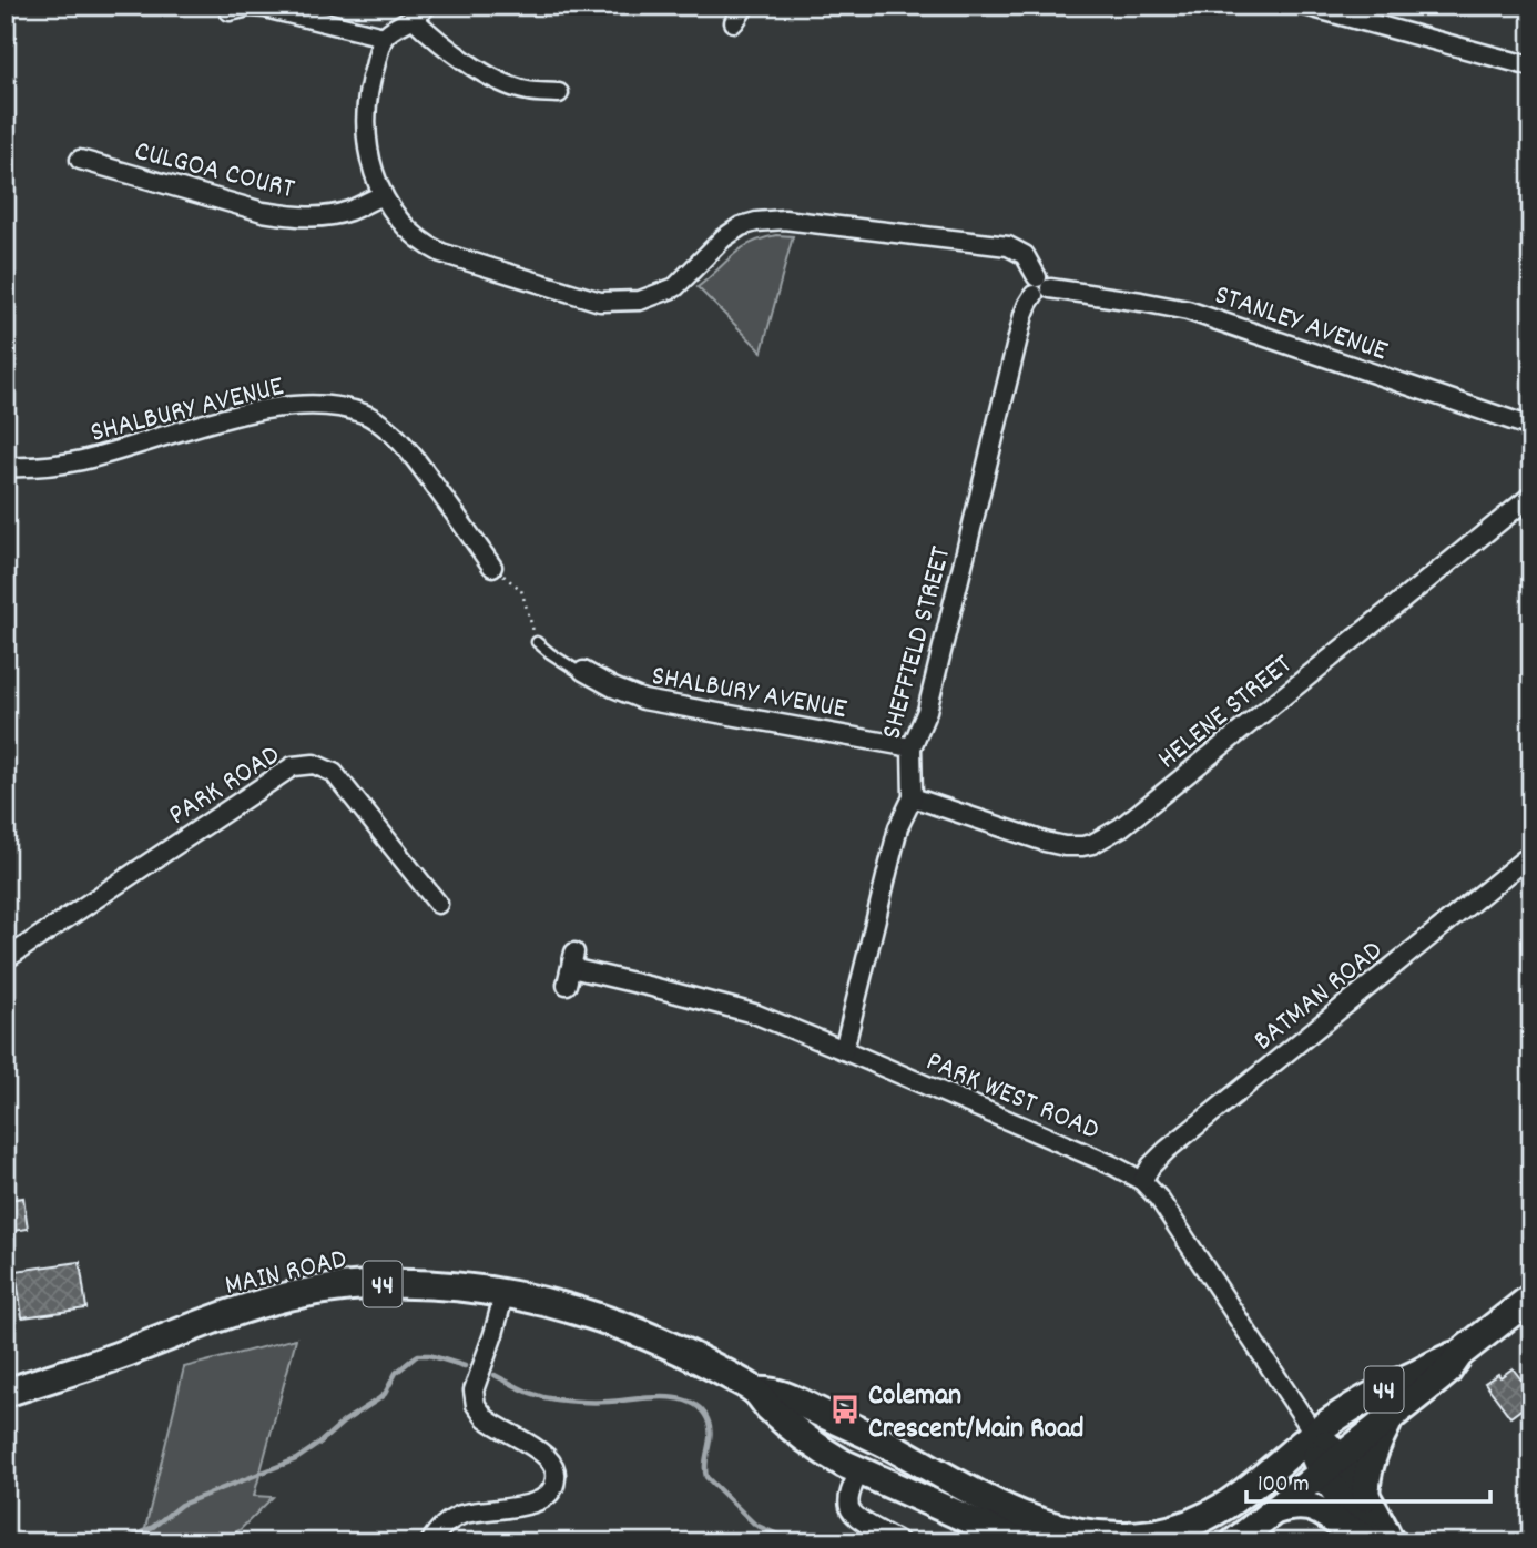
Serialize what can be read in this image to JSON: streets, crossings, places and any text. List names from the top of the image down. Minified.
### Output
{"streets":{"main road":["MAIN ROAD","44"],"street":["CULGOA COURT","STANLEY AVENUE","SHALBURY AVENUE","SHEFFIELD STREET","HELENE STREET","PARK ROAD","BATMAN ROAD","PARK WEST ROAD"]},"crossings":[["STANLEY AVENUE","SHEFFIELD STREET"],["SHALBURY AVENUE","SHEFFIELD STREET"],["SHEFFIELD STREET","HELENE STREET"],["SHEFFIELD STREET","PARK WEST ROAD"],["BATMAN ROAD","PARK WEST ROAD"],["PARK WEST ROAD","MAIN ROAD"]],"places":{"bus stop":["Coleman Crescent/Main Road"]},"scale_bar":"100 m"}
